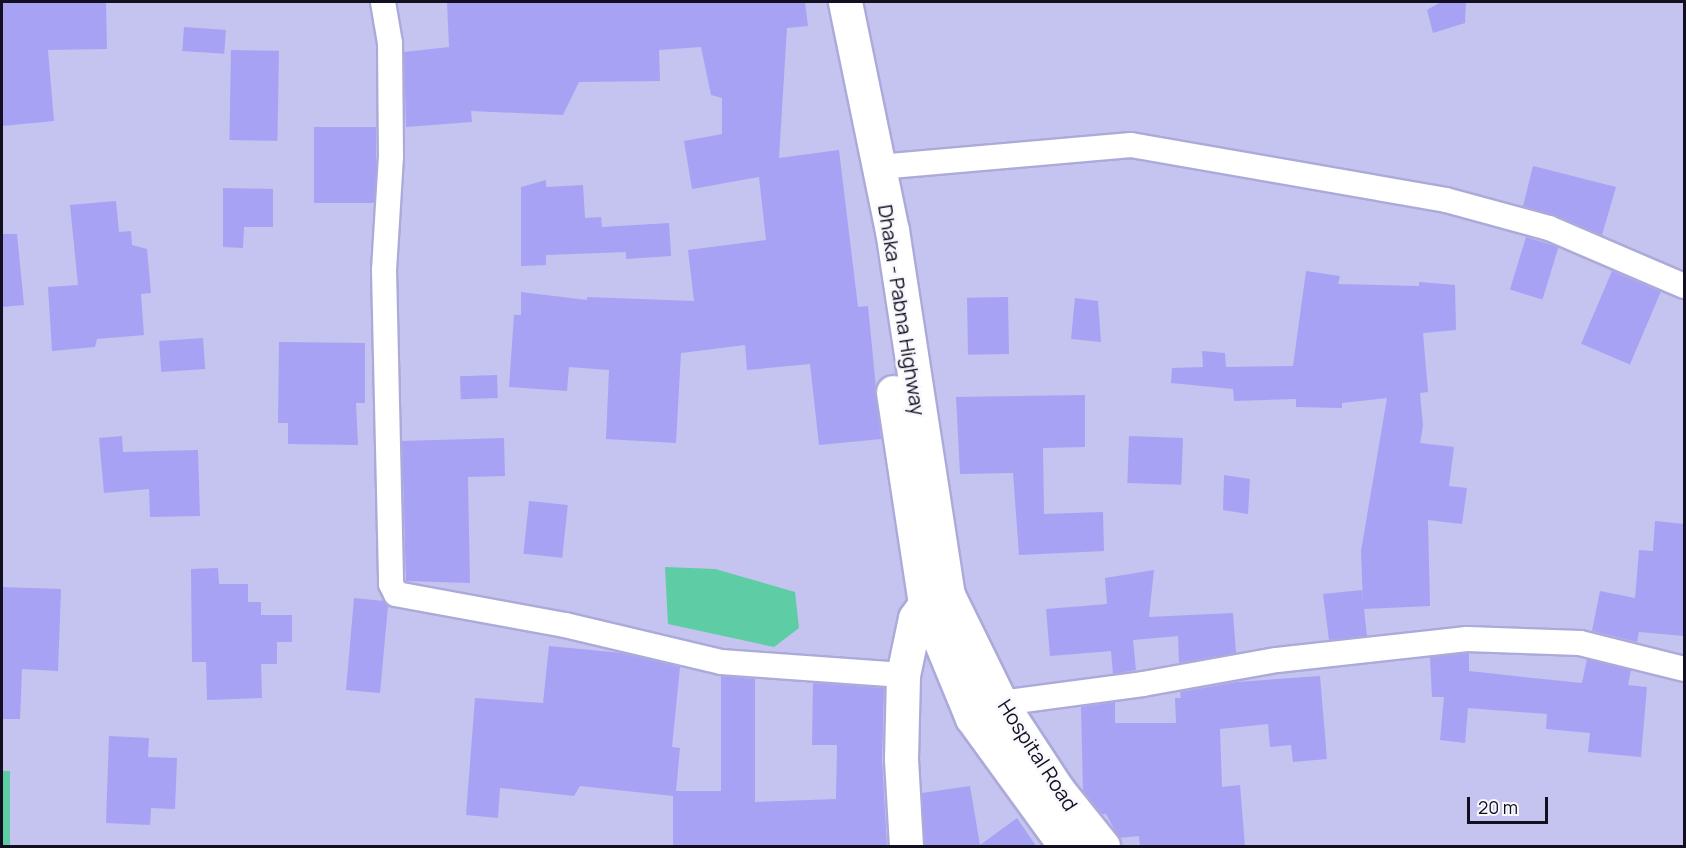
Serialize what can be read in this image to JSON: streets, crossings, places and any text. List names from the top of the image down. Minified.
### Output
{"streets":{"main road":["Dhaka - Pabna Highway","Hospital Road"]},"crossings":[["Dhaka - Pabna Highway","Hospital Road"]],"scale_bar":"20 m"}
